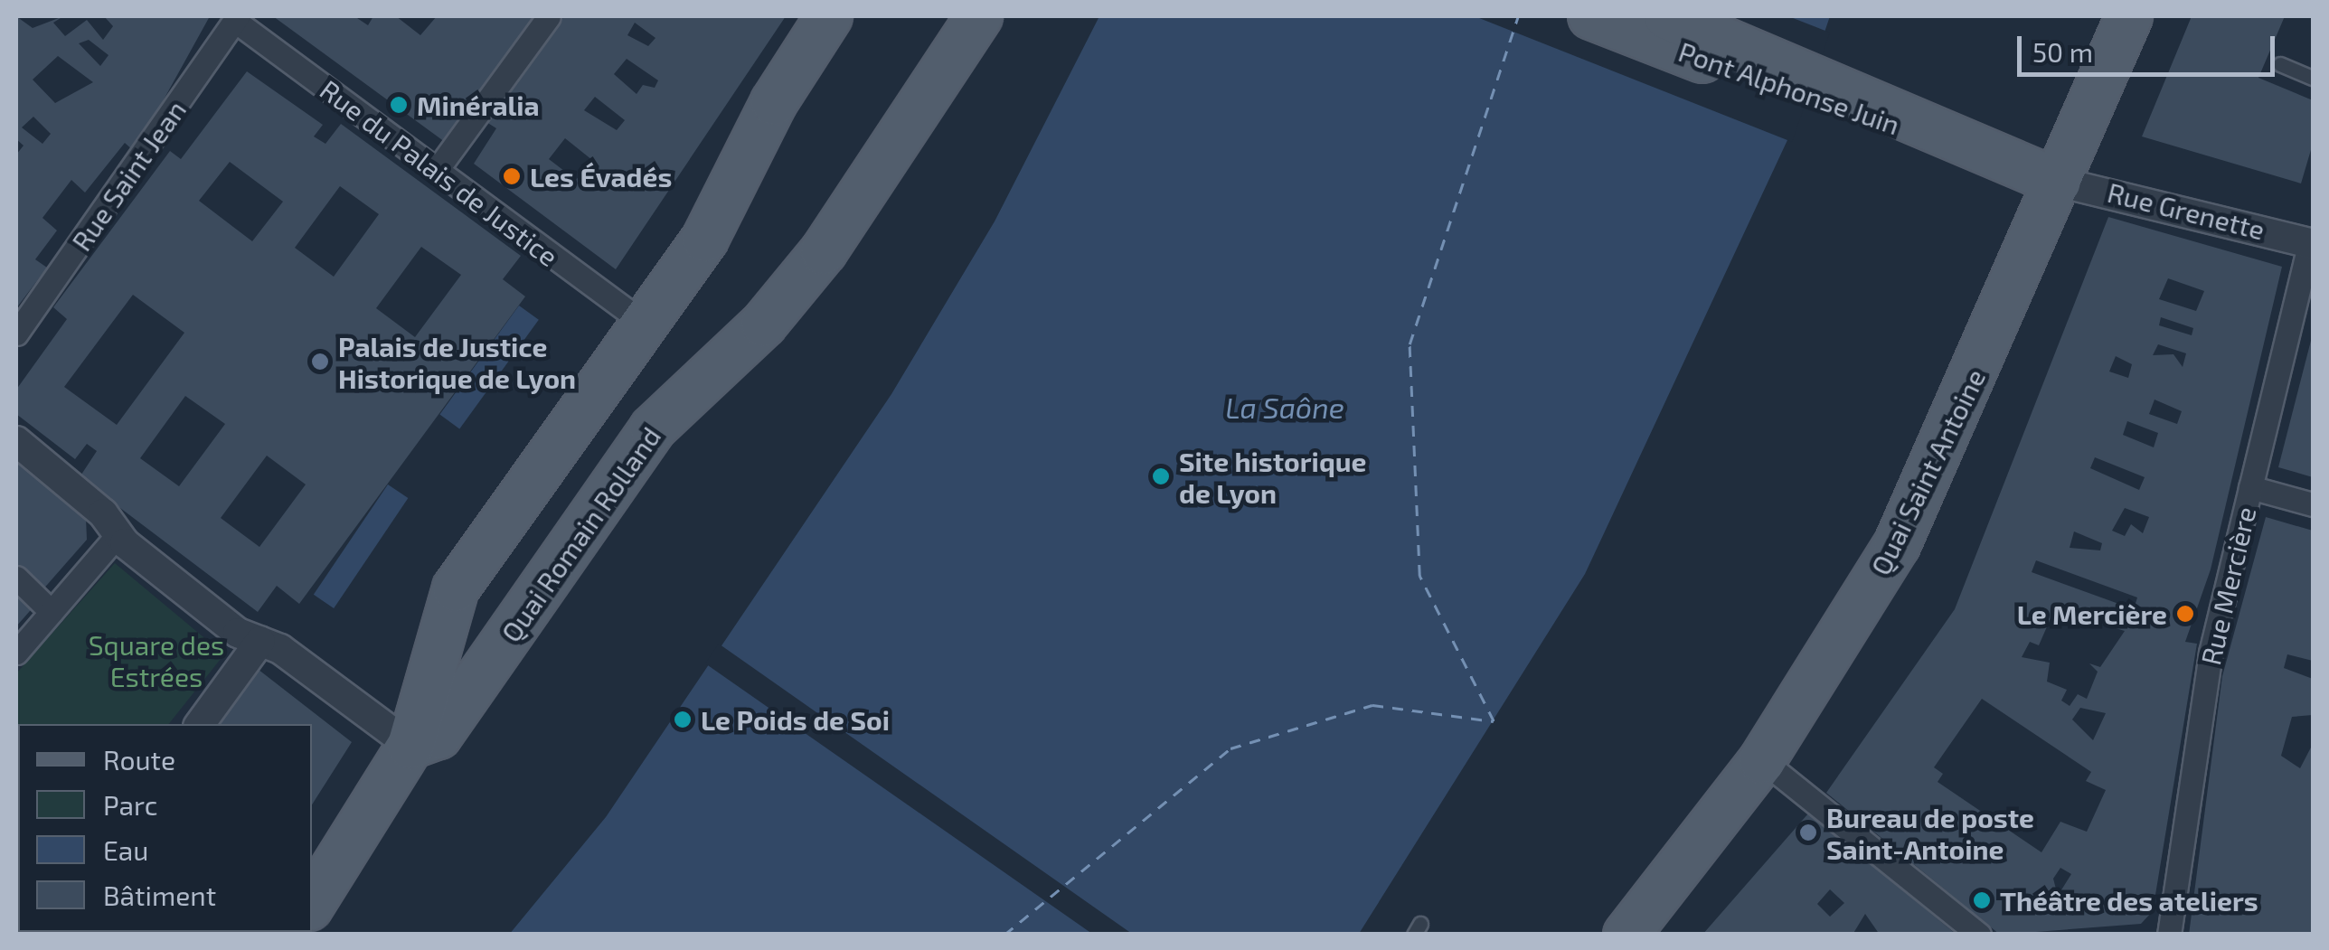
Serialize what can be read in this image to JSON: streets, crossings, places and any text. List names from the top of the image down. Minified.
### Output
{"streets":{"main road":["Pont Alphonse Juin","Quai Saint Antoine","Quai Romain Rolland"],"street":["Rue du Palais de Justice","Rue Saint Jean","Rue Grenette","Rue Mercière"]},"crossings":[["Pont Alphonse Juin","Rue Grenette"],["Pont Alphonse Juin","Quai Saint Antoine"],["Rue du Palais de Justice","Rue Saint Jean"],["Rue du Palais de Justice","Quai Romain Rolland"],["Rue Grenette","Quai Saint Antoine"],["Rue Grenette","Rue Mercière"]],"water":["La Saône"],"parks":["Square des Estrées"],"places":["Minéralia","Les Évadés","Palais de Justice Historique de Lyon","Site historique de Lyon","Le Mercière","Le Poids de Soi","Bureau de poste Saint-Antoine","Théâtre des ateliers"],"legend":["Route","Parc","Eau","Bâtiment"],"scale_bar":"50 m"}
